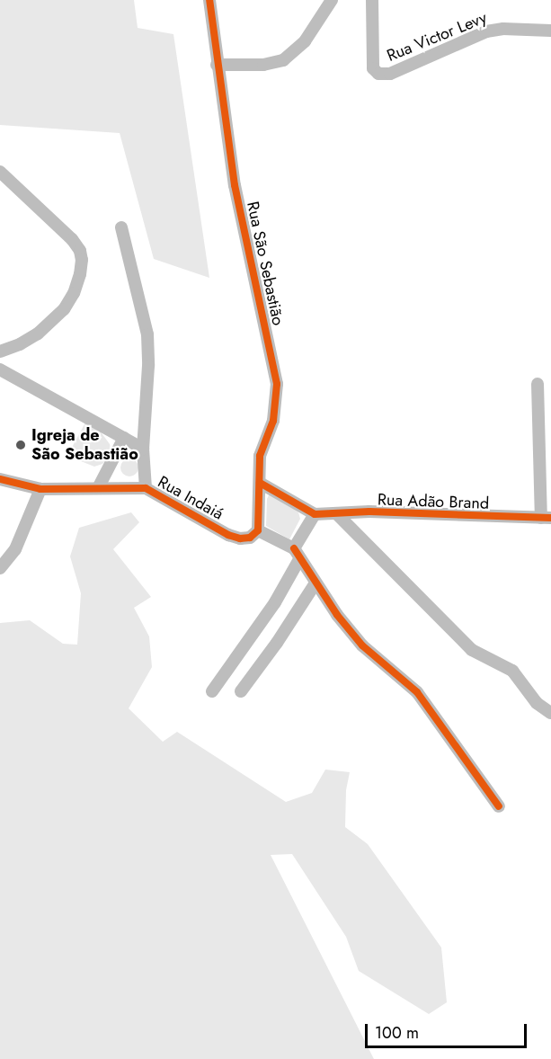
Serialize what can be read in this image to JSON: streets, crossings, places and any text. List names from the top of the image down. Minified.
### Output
{"streets":{"street":["Rua Victor Levy","Rua São Sebastião","Rua Indaiá","Rua Adão Brand"]},"crossings":[["Rua São Sebastião","Rua Indaiá"]],"places":["Igreja de São Sebastião"],"scale_bar":"100 m"}
